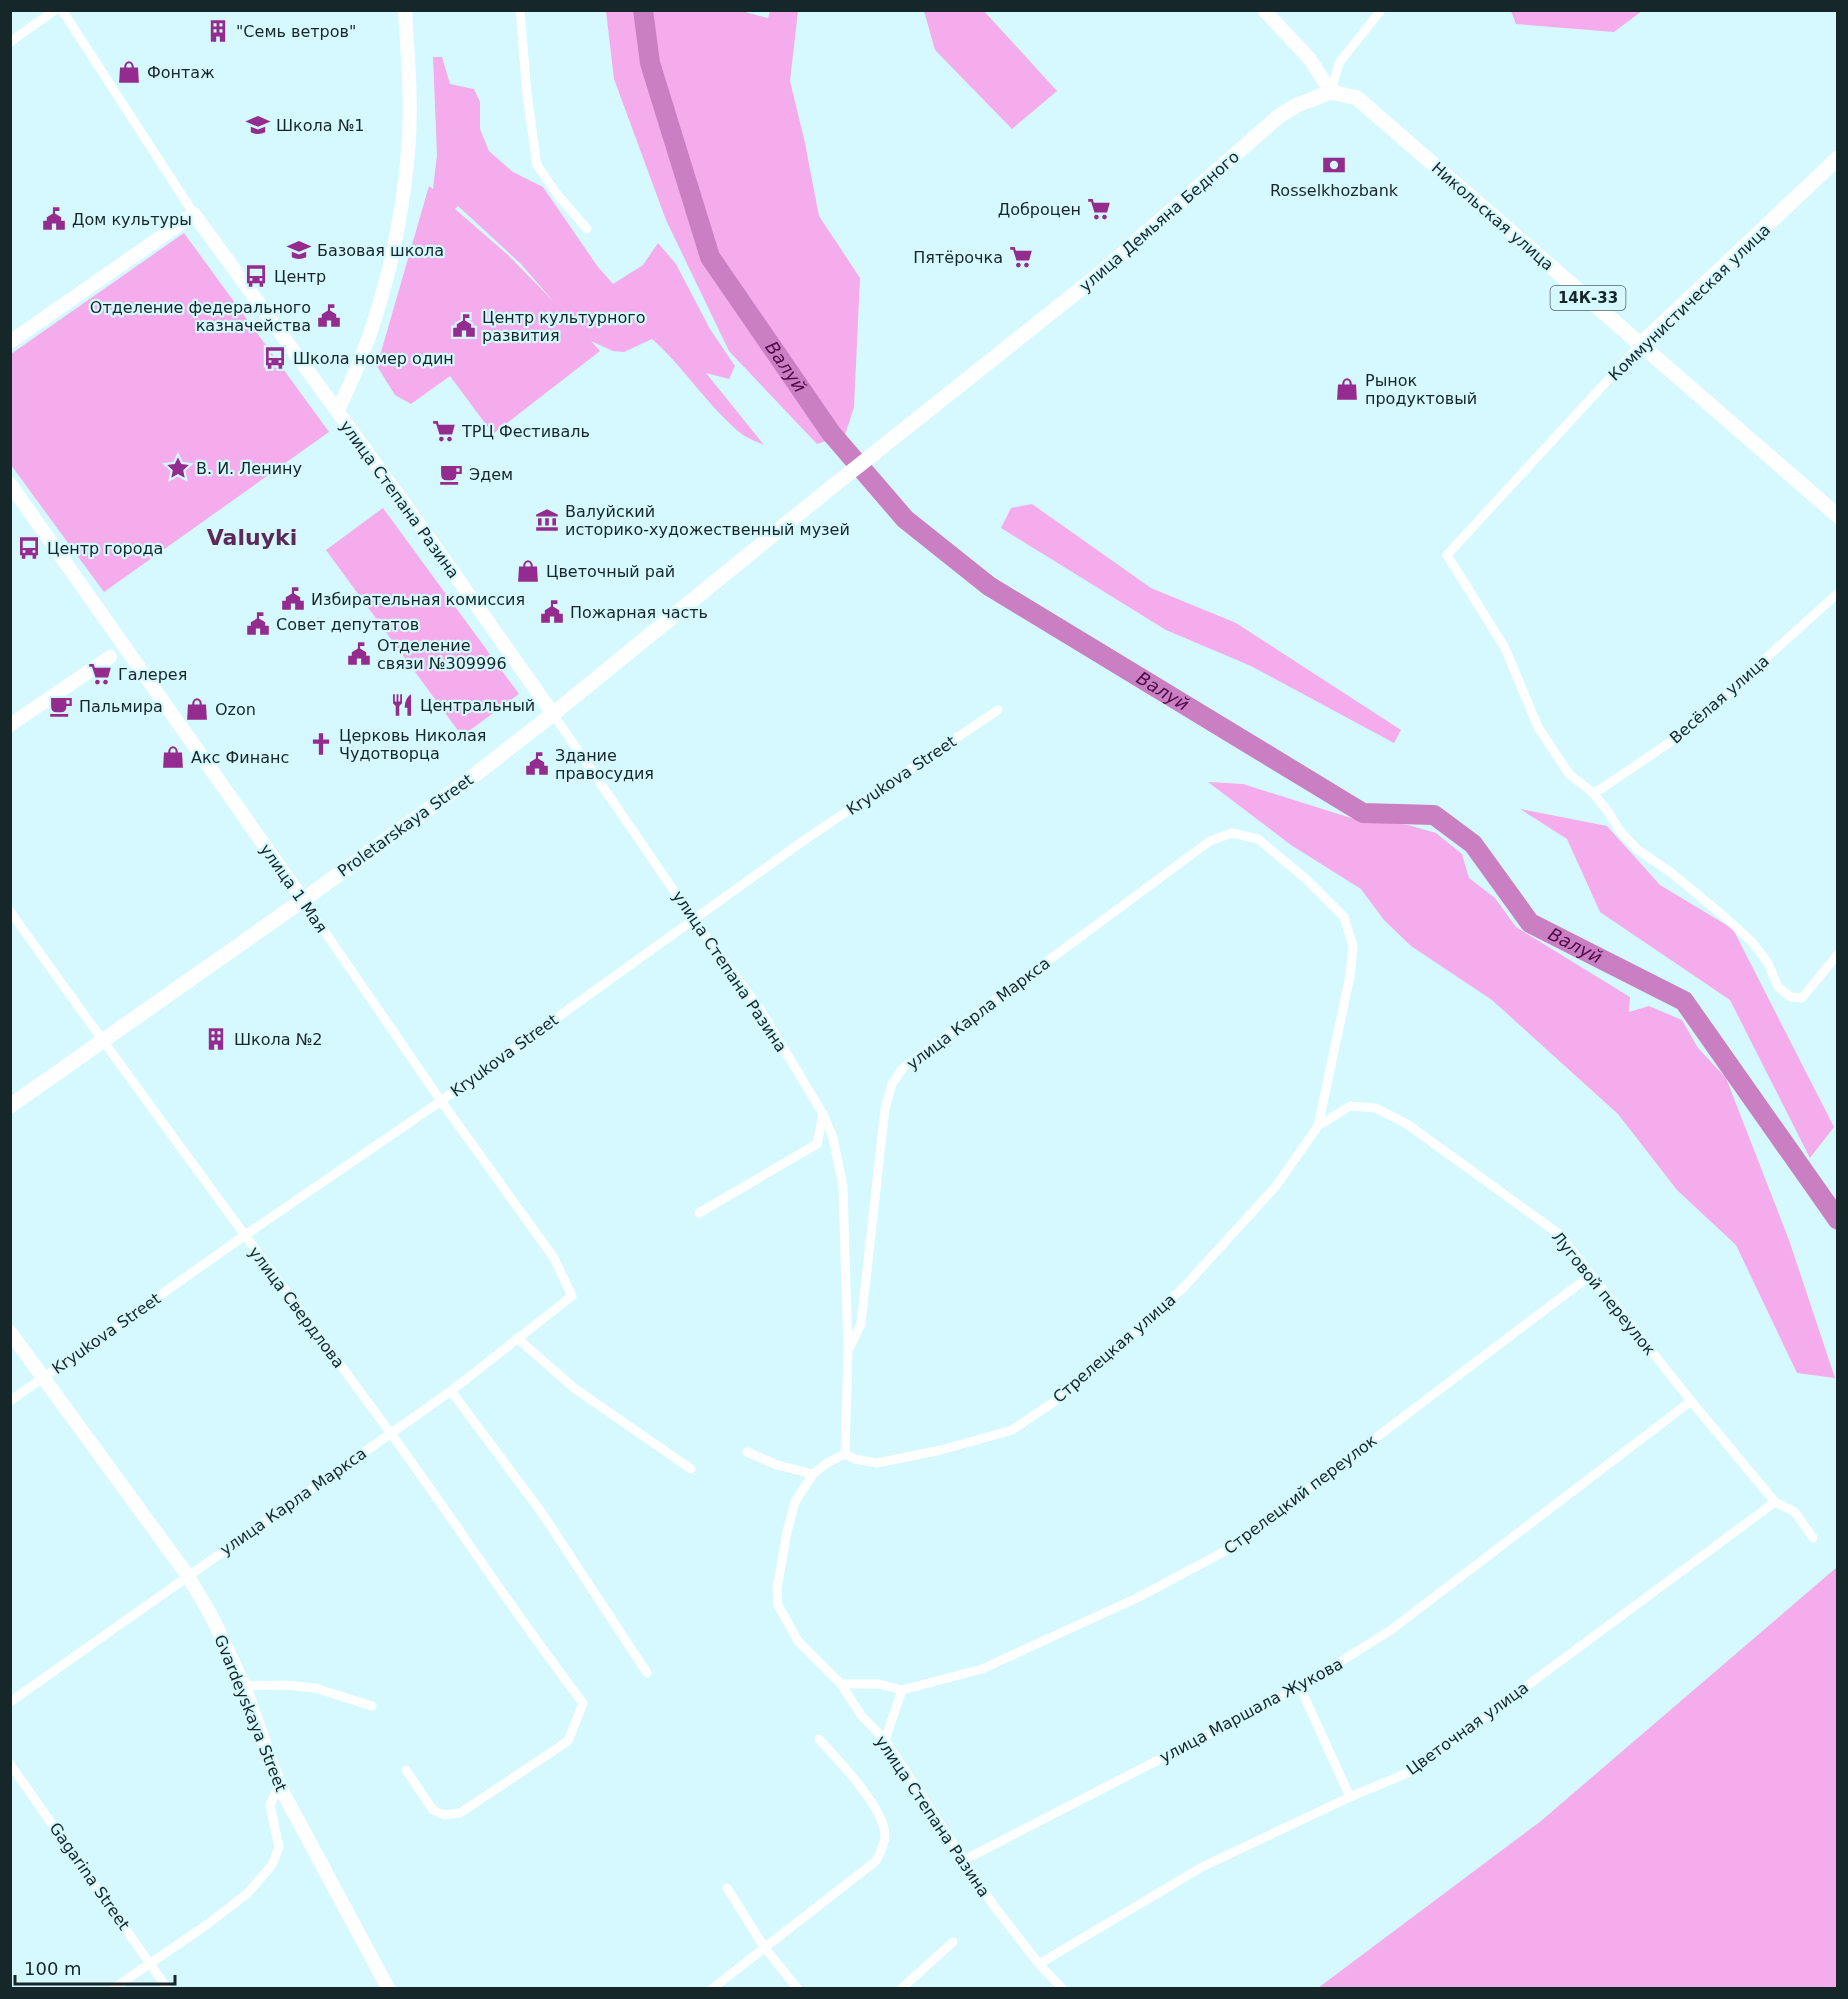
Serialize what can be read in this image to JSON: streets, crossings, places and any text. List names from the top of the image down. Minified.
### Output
{"streets":{"main road":["Никольская улица","улица Демьяна Бедного","14К-33","Коммунистическая улица","улица Степана Разина","Proletarskaya Street","улица 1 Мая","Gvardeyskaya Street"],"street":["Весёлая улица","Kryukova Street","улица Карла Маркса","Луговой переулок","улица Свердлова","Стрелецкая улица","Стрелецкий переулок","улица Маршала Жукова","Цветочная улица","Gagarina Street"]},"crossings":[["Никольская улица","улица Демьяна Бедного"],["Никольская улица","Коммунистическая улица"],["улица Демьяна Бедного","Proletarskaya Street"],["Коммунистическая улица","Весёлая улица"],["улица Степана Разина","Kryukova Street"],["улица Степана Разина","Proletarskaya Street"],["улица Степана Разина","улица Карла Маркса"],["улица Степана Разина","Стрелецкая улица"],["улица Степана Разина","Стрелецкий переулок"],["улица Степана Разина","улица Маршала Жукова"],["улица Степана Разина","Цветочная улица"],["Kryukova Street","улица 1 Мая"],["Kryukova Street","улица Свердлова"],["Kryukova Street","Gvardeyskaya Street"],["Proletarskaya Street","улица 1 Мая"],["Proletarskaya Street","улица Свердлова"],["улица 1 Мая","улица Карла Маркса"],["улица Карла Маркса","Луговой переулок"],["улица Карла Маркса","улица Свердлова"],["улица Карла Маркса","Стрелецкая улица"],["улица Карла Маркса","Gvardeyskaya Street"],["Луговой переулок","Стрелецкая улица"],["Луговой переулок","Стрелецкий переулок"],["Луговой переулок","улица Маршала Жукова"],["Луговой переулок","Цветочная улица"]],"districts":["Valuyki"],"water":["Валуй"],"places":{"building":["\"Семь ветров\"","Школа №2"],"shop":["Фонтаж","Рынок продуктовый","Цветочный рай","Ozon","Акс Финанс"],"school or university":["Школа №1","Базовая школа"],"bank":["Rosselkhozbank"],"supermarket":["Доброцен","Пятёрочка","ТРЦ Фестиваль","Галерея"],"public building":["Дом культуры","Отделение федерального казначейства","Центр культурного развития","Избирательная комиссия","Пожарная часть","Совет депутатов","Отделение связи №309996","Здание правосудия"],"bus stop":["Центр","Школа номер один","Центр города"],"place":["В. И. Ленину"],"cafe":["Эдем","Пальмира"],"museum":["Валуйский историко-художественный музей"],"restaurant":["Центральный"],"church":["Церковь Николая Чудотворца"]},"scale_bar":"100 m"}
